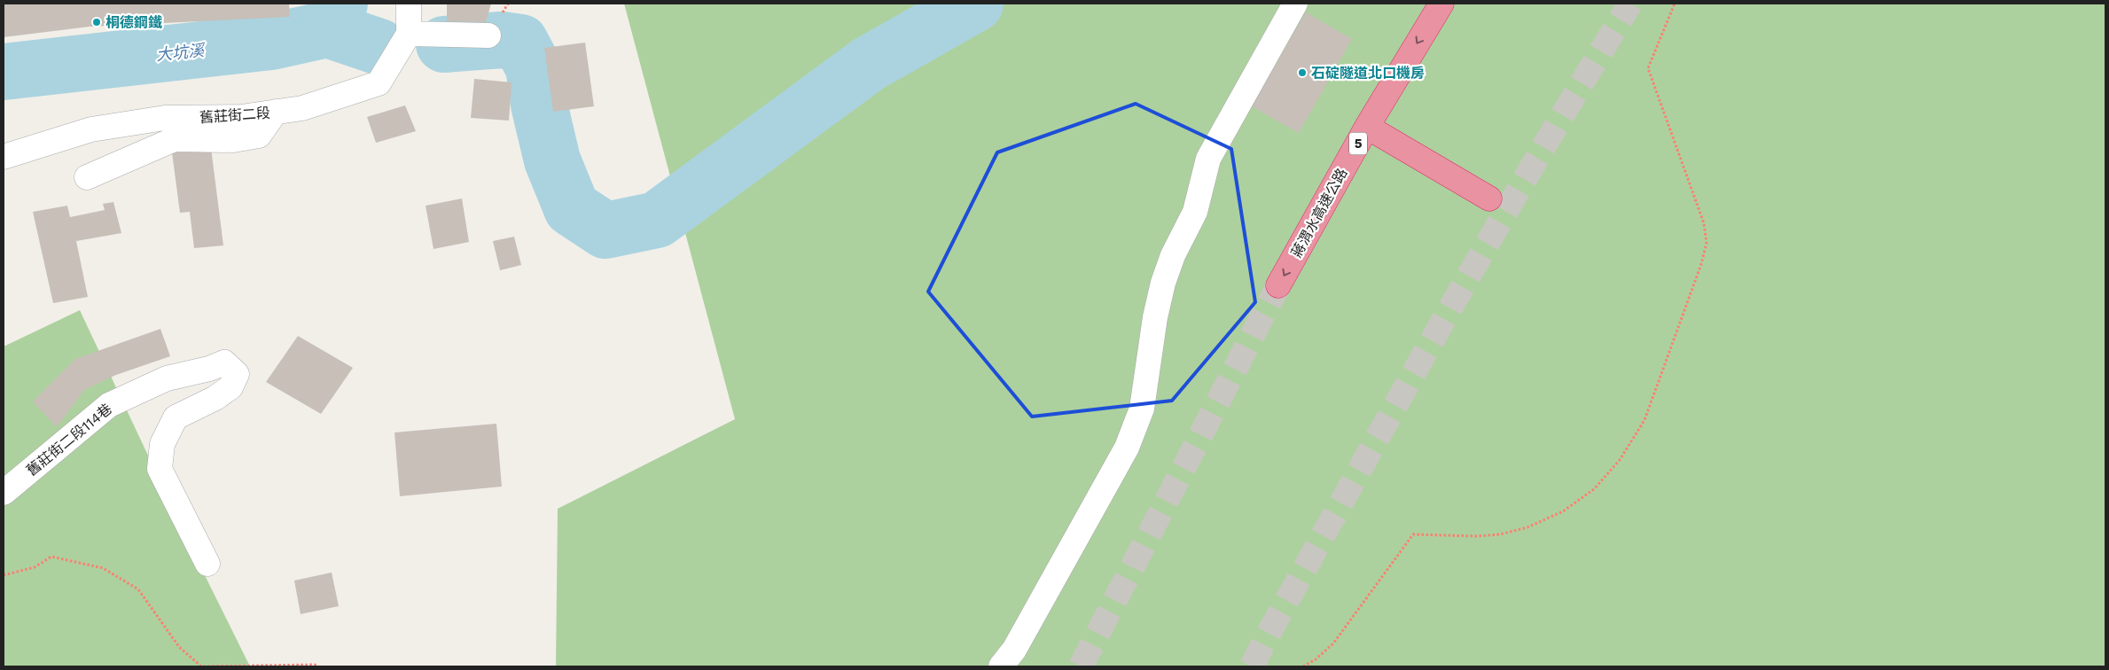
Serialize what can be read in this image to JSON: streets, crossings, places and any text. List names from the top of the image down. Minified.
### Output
{"streets":{"highway":["5","蔣渭水高速公路"],"street":["舊莊街二段","舊莊街二段114巷"]},"one_way":["蔣渭水高速公路"],"water":["大坑溪"],"places":["桐德鋼鐵","石碇隧道北口機房"]}
